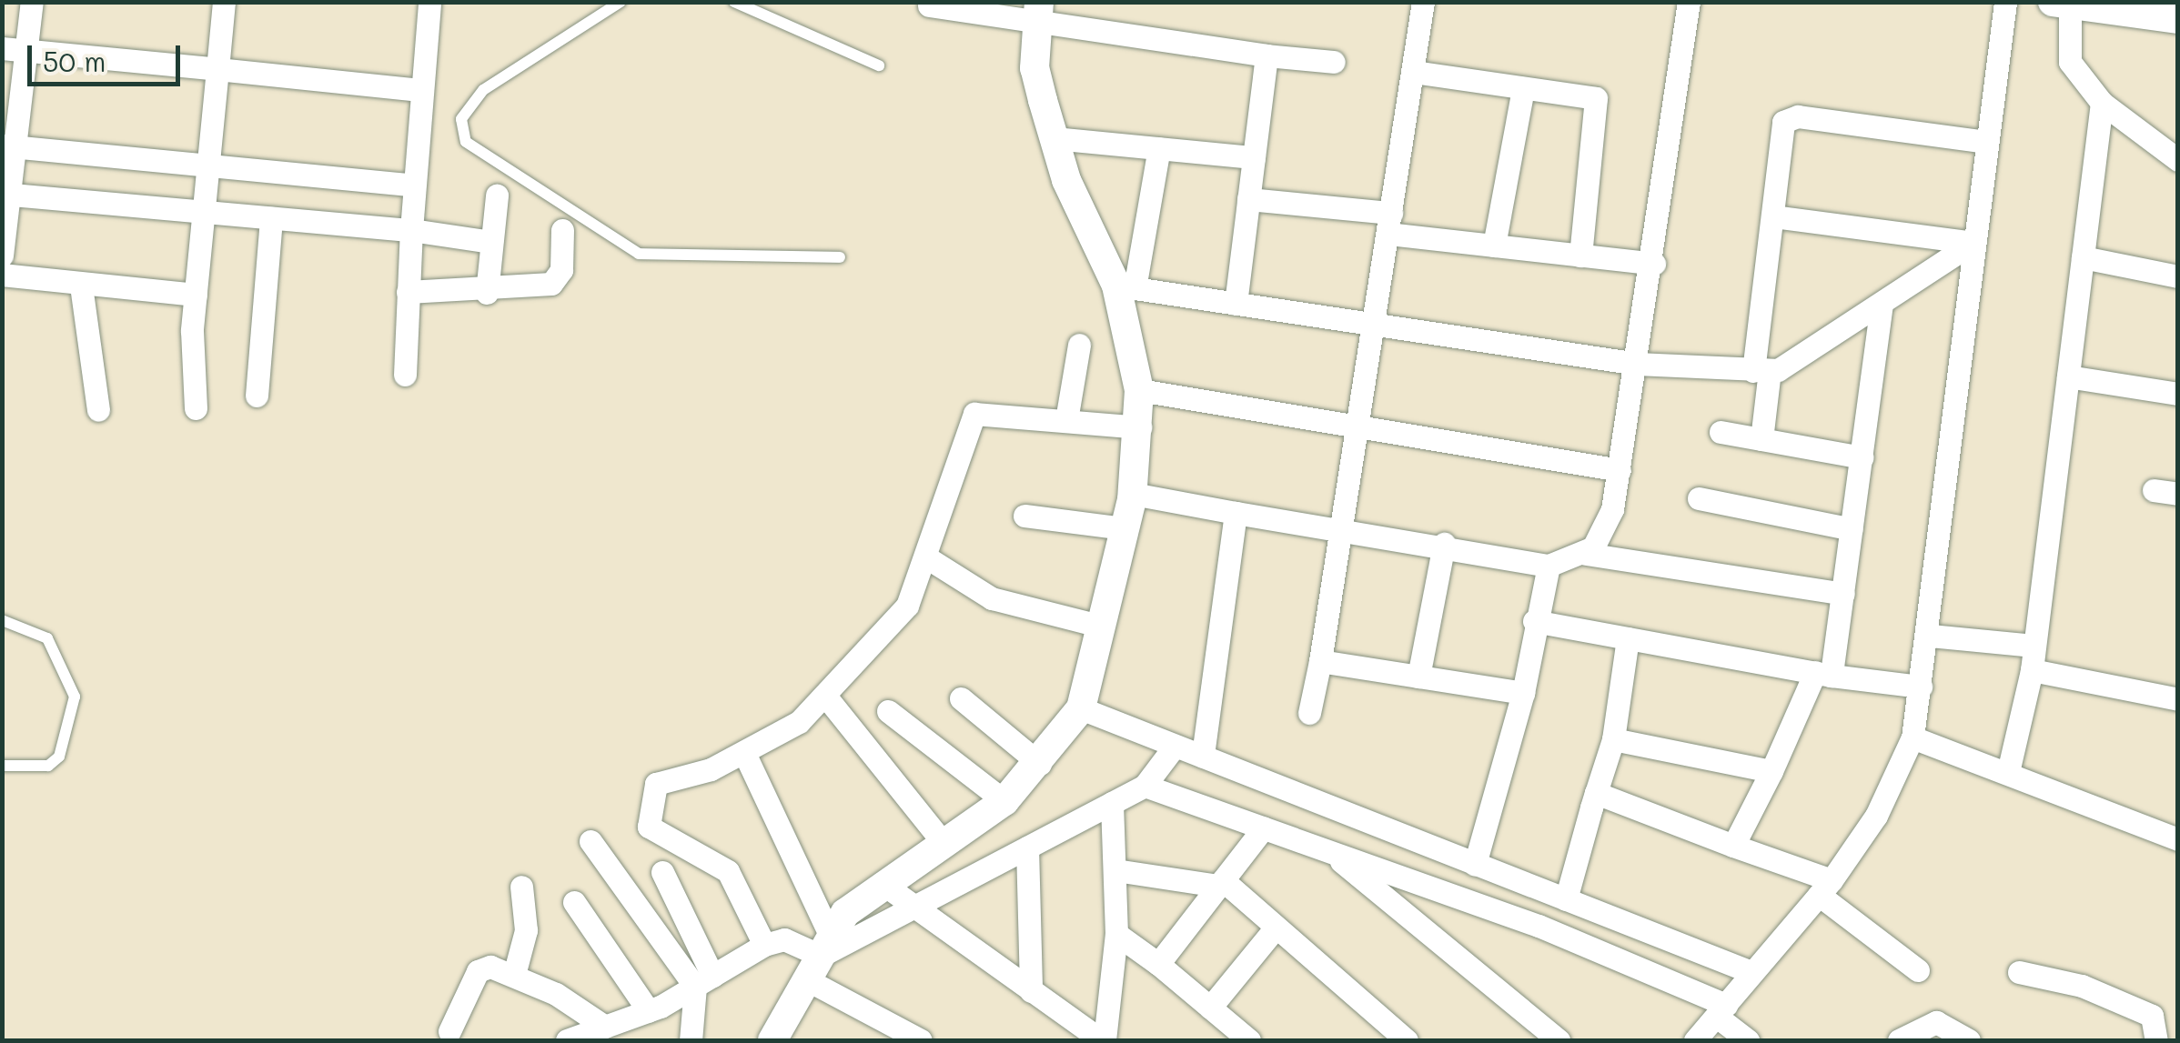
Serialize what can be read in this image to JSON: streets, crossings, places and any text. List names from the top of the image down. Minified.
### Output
{"scale_bar":"50 m"}
